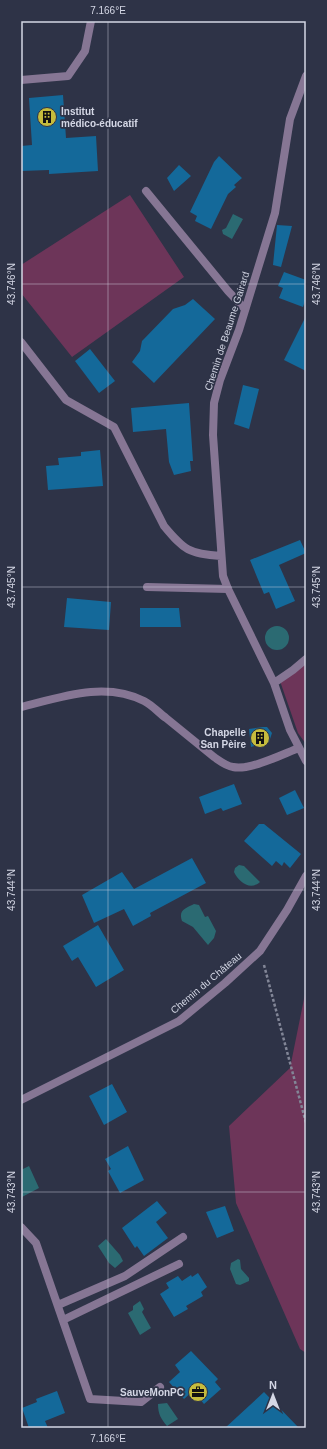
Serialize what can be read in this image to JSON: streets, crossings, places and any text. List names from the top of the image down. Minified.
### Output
{"streets":{"street":["Chemin de Beaume Gairard","Chemin du Château"]},"places":{"building":["Institut médico-éducatif","Chapelle San Pèire"],"office":["SauveMonPC"]},"north":"top","coordinates":["7.166°E","43.746°N","43.745°N","43.744°N","43.743°N"]}
